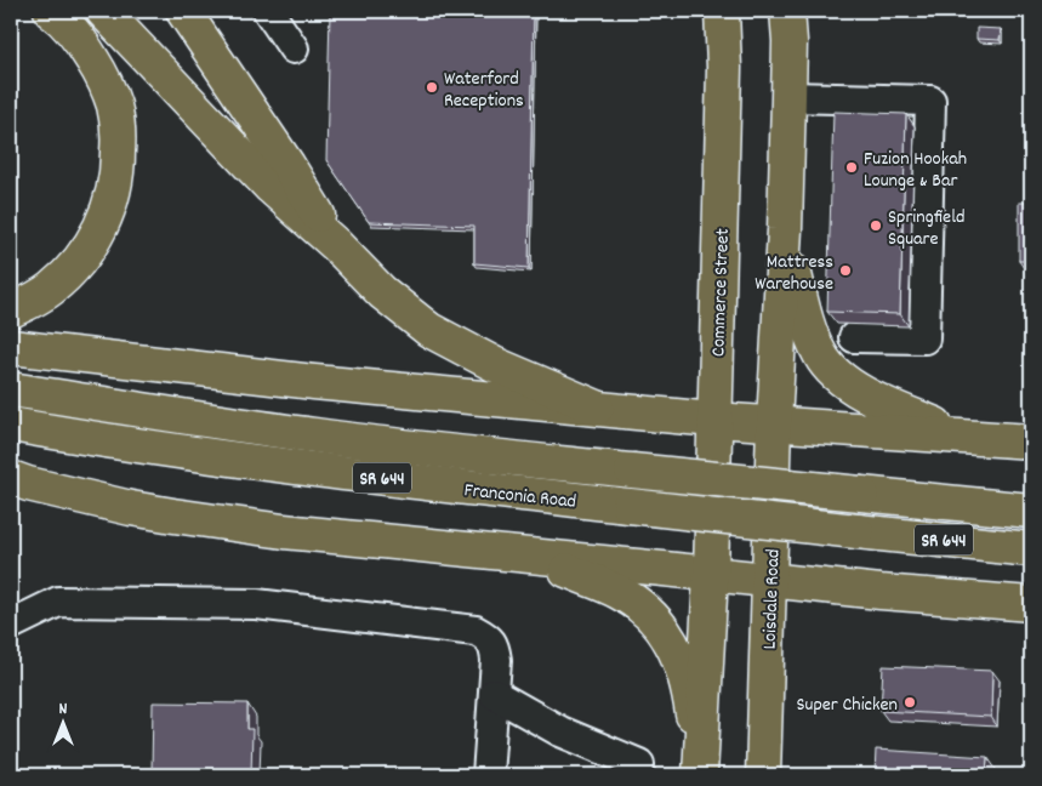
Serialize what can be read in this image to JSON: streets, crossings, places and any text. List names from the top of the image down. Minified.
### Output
{"streets":{"main road":["Commerce Street","SR 644","Franconia Road","Loisdale Road"]},"places":["Waterford Receptions","Fuzion Hookah Lounge & Bar","Springfield Square","Mattress Warehouse","Super Chicken"],"north":"top"}
